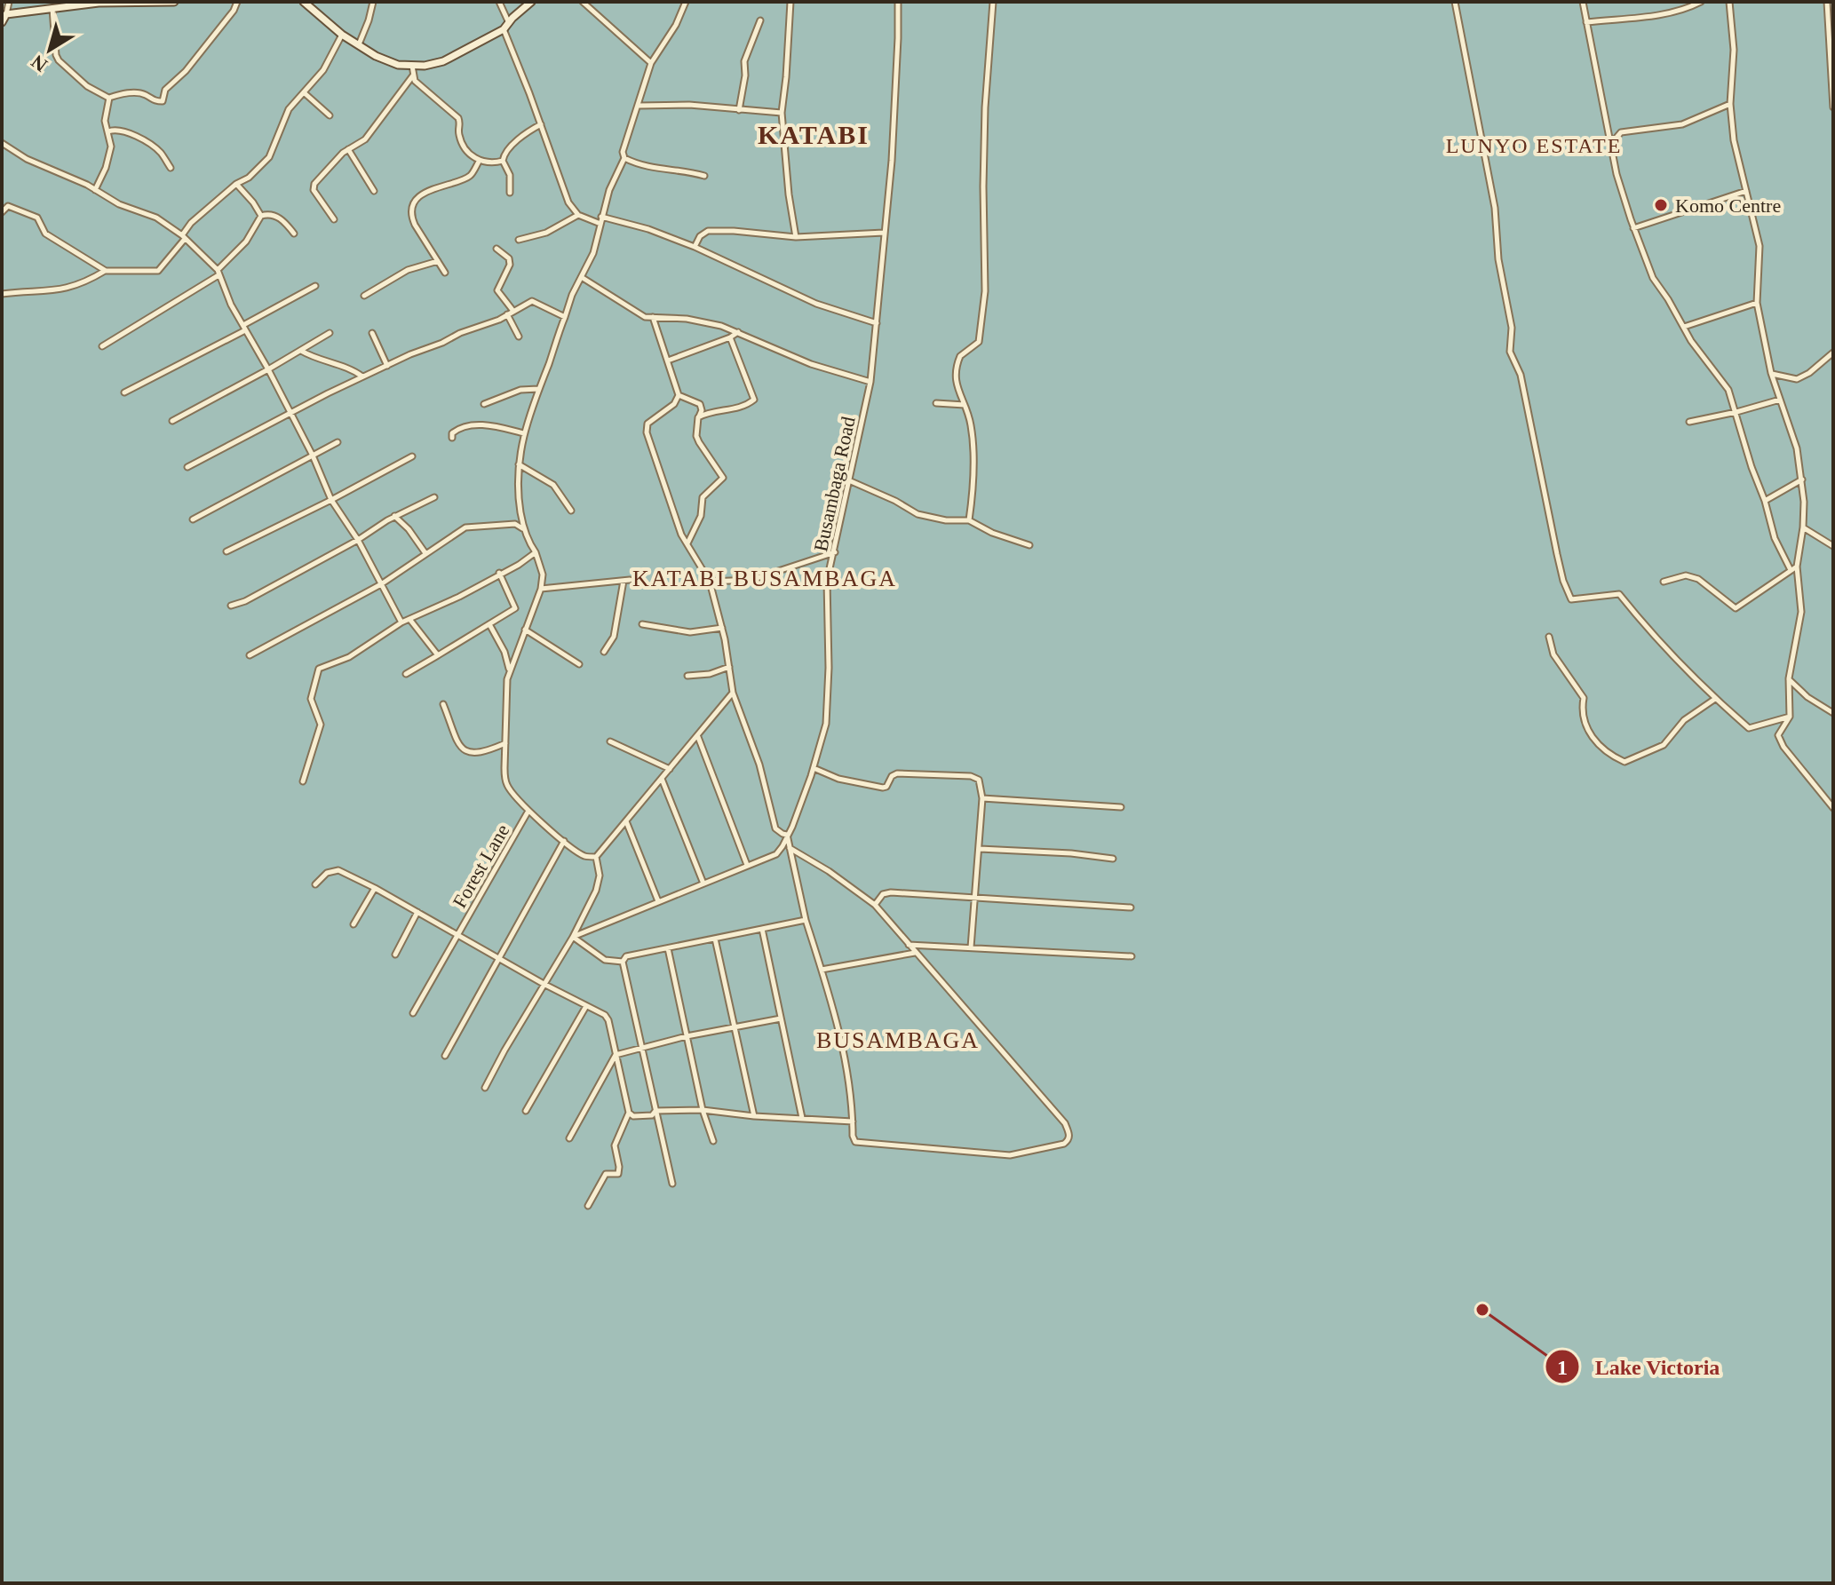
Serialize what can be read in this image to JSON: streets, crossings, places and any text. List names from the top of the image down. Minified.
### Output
{"streets":{"street":["Busambaga Road","Forest Lane"]},"districts":["KATABI","LUNYO ESTATE","KATABI BUSAMBAGA","BUSAMBAGA"],"places":["Komo Centre","Lake Victoria"],"north":"bottom left"}
